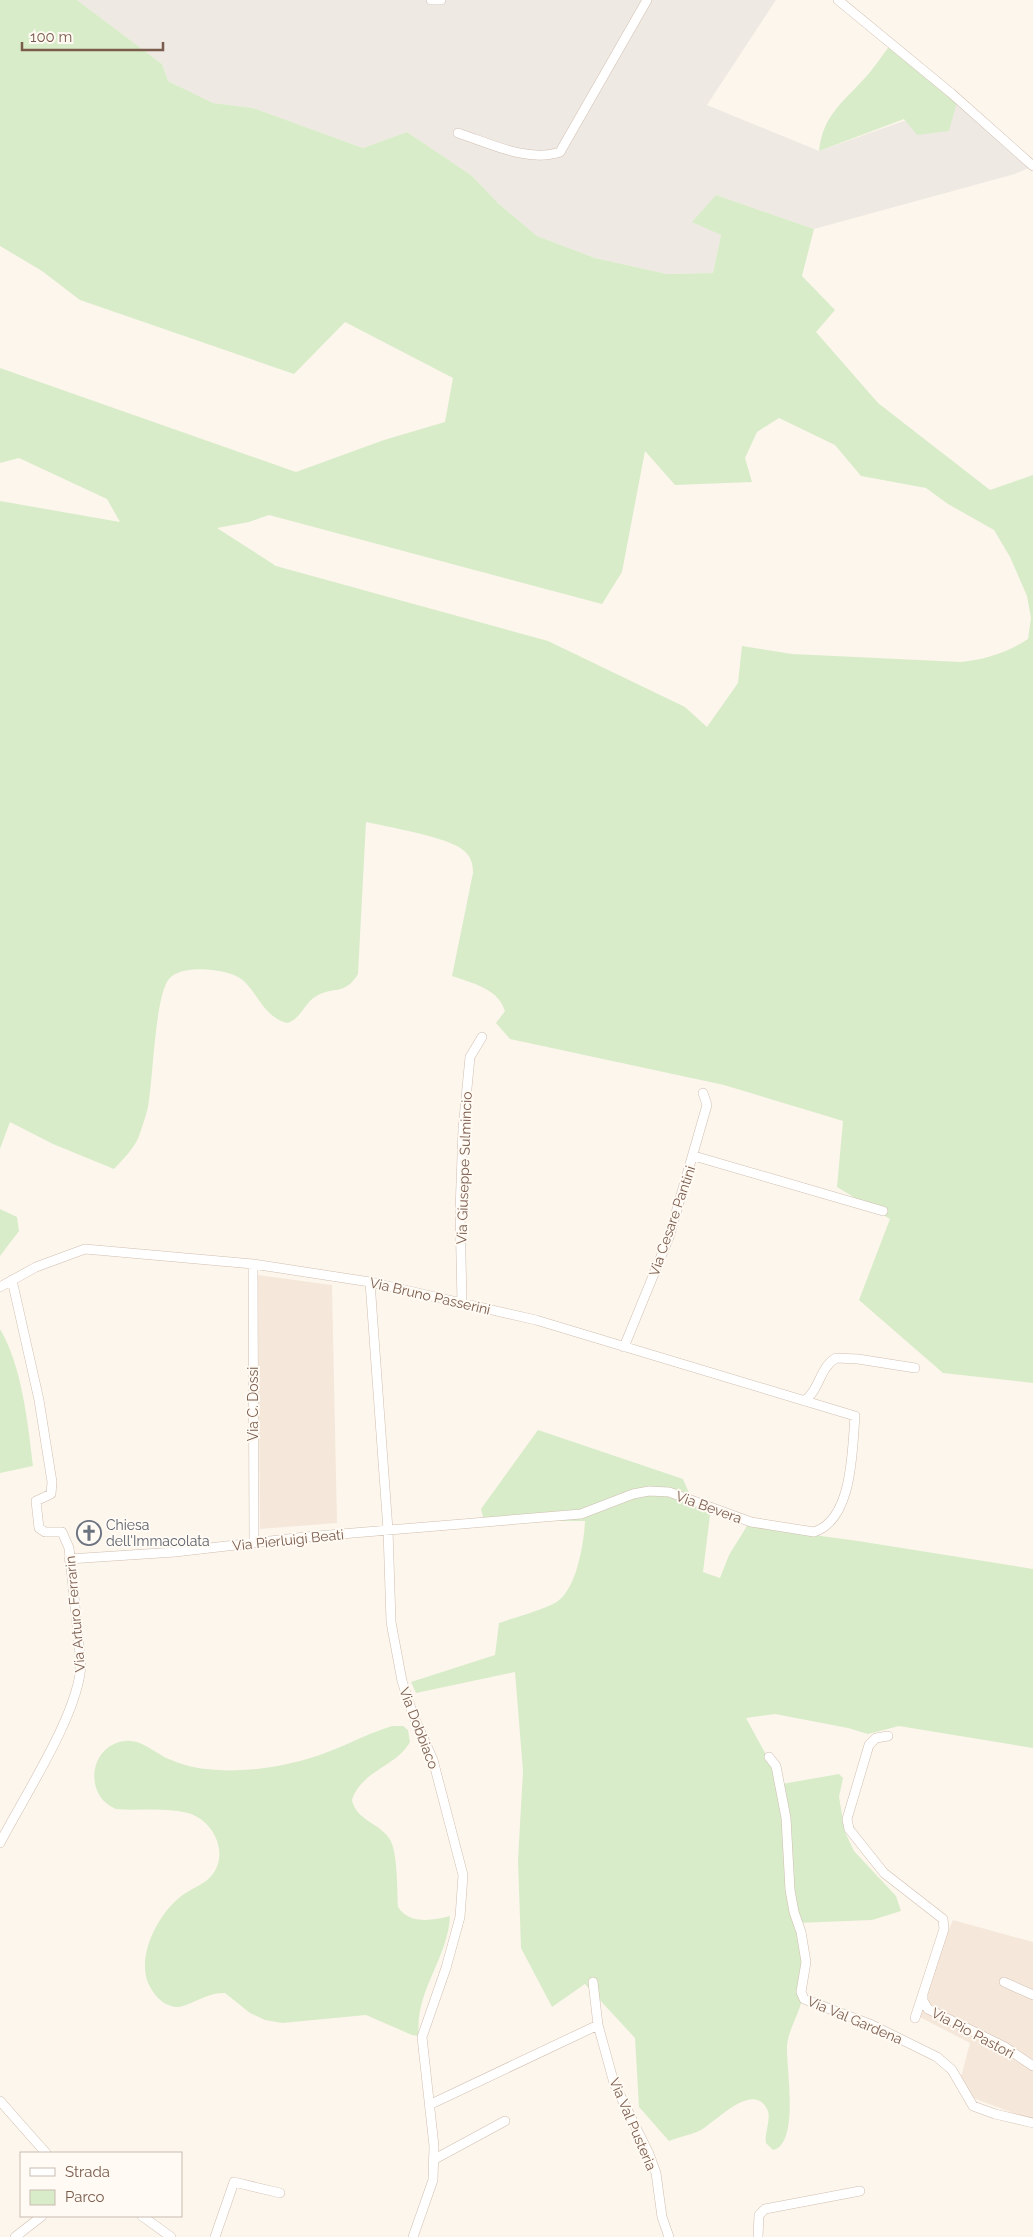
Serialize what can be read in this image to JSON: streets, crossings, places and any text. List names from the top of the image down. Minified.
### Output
{"streets":{"street":["Via Giuseppe Sulmincio","Via Cesare Pantini","Via Bruno Passerini","Via C. Dossi","Via Bevera","Via Pierluigi Beati","Via Arturo Ferrarin","Via Dobbiaco","Via Val Gardena","Via Pio Pastori","Via Val Pusteria"]},"crossings":[["Via Giuseppe Sulmincio","Via Bruno Passerini"],["Via Cesare Pantini","Via Bruno Passerini"],["Via Bruno Passerini","Via C. Dossi"],["Via Bruno Passerini","Via Bevera"],["Via Bruno Passerini","Via Arturo Ferrarin"],["Via Bruno Passerini","Via Dobbiaco"],["Via C. Dossi","Via Pierluigi Beati"],["Via Bevera","Via Pierluigi Beati"],["Via Bevera","Via Dobbiaco"],["Via Pierluigi Beati","Via Arturo Ferrarin"],["Via Pierluigi Beati","Via Dobbiaco"]],"places":{"church":["Chiesa dell'Immacolata"]},"legend":["Strada","Parco"],"scale_bar":"100 m"}
